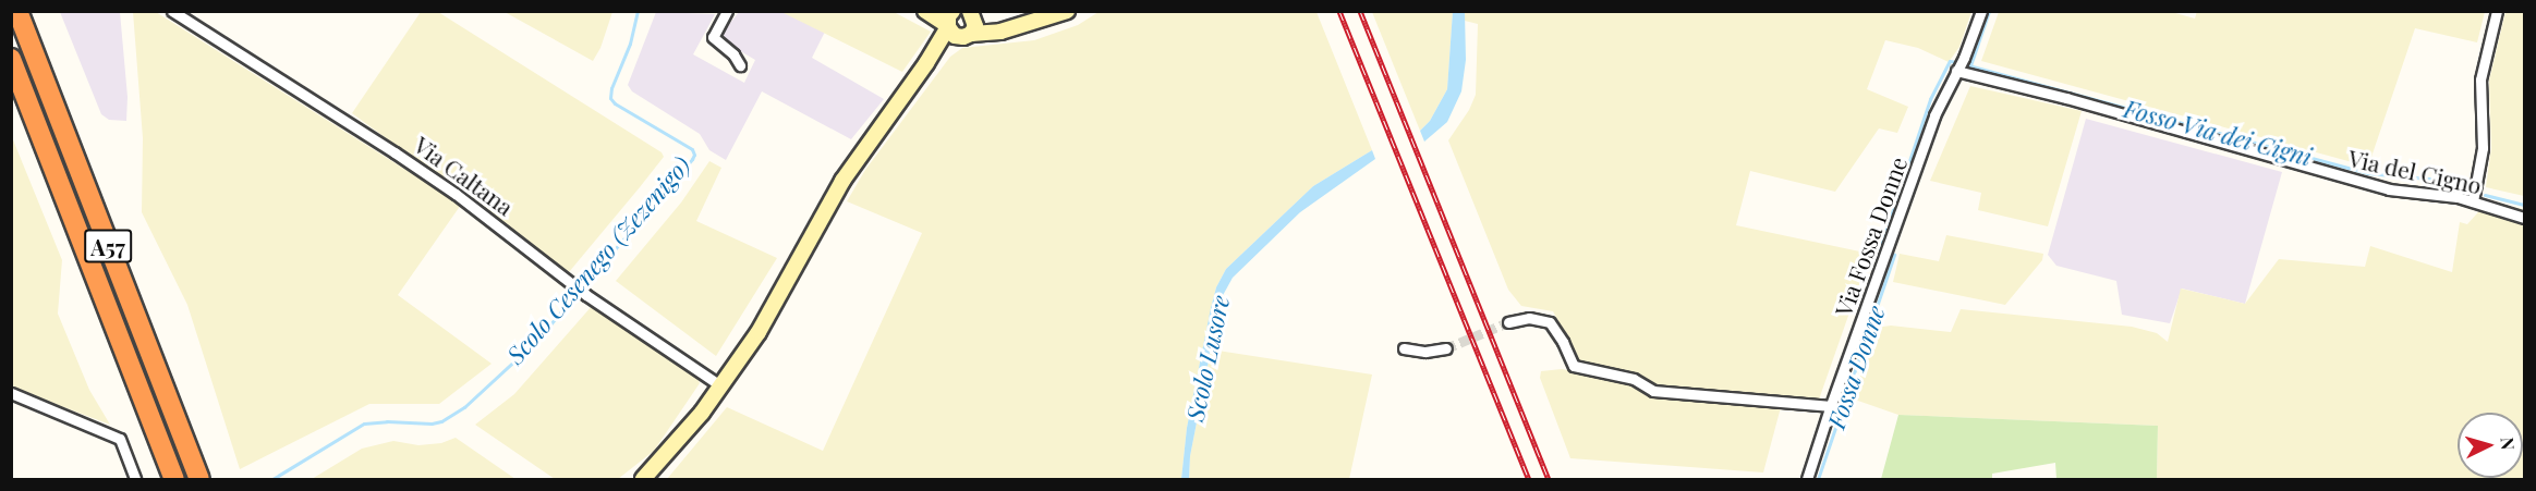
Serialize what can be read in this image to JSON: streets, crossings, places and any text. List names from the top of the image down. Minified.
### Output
{"streets":{"highway":["A57"],"street":["Via del Cigno","Via Caltana","Via Fossa Donne"]},"crossings":[["Via del Cigno","Via Fossa Donne"]],"water":["Fosso Via dei Cigni","Scolo Cesenego (Zezenigo)","Scolo Lusore","Fossa Donne"],"north":"right"}
